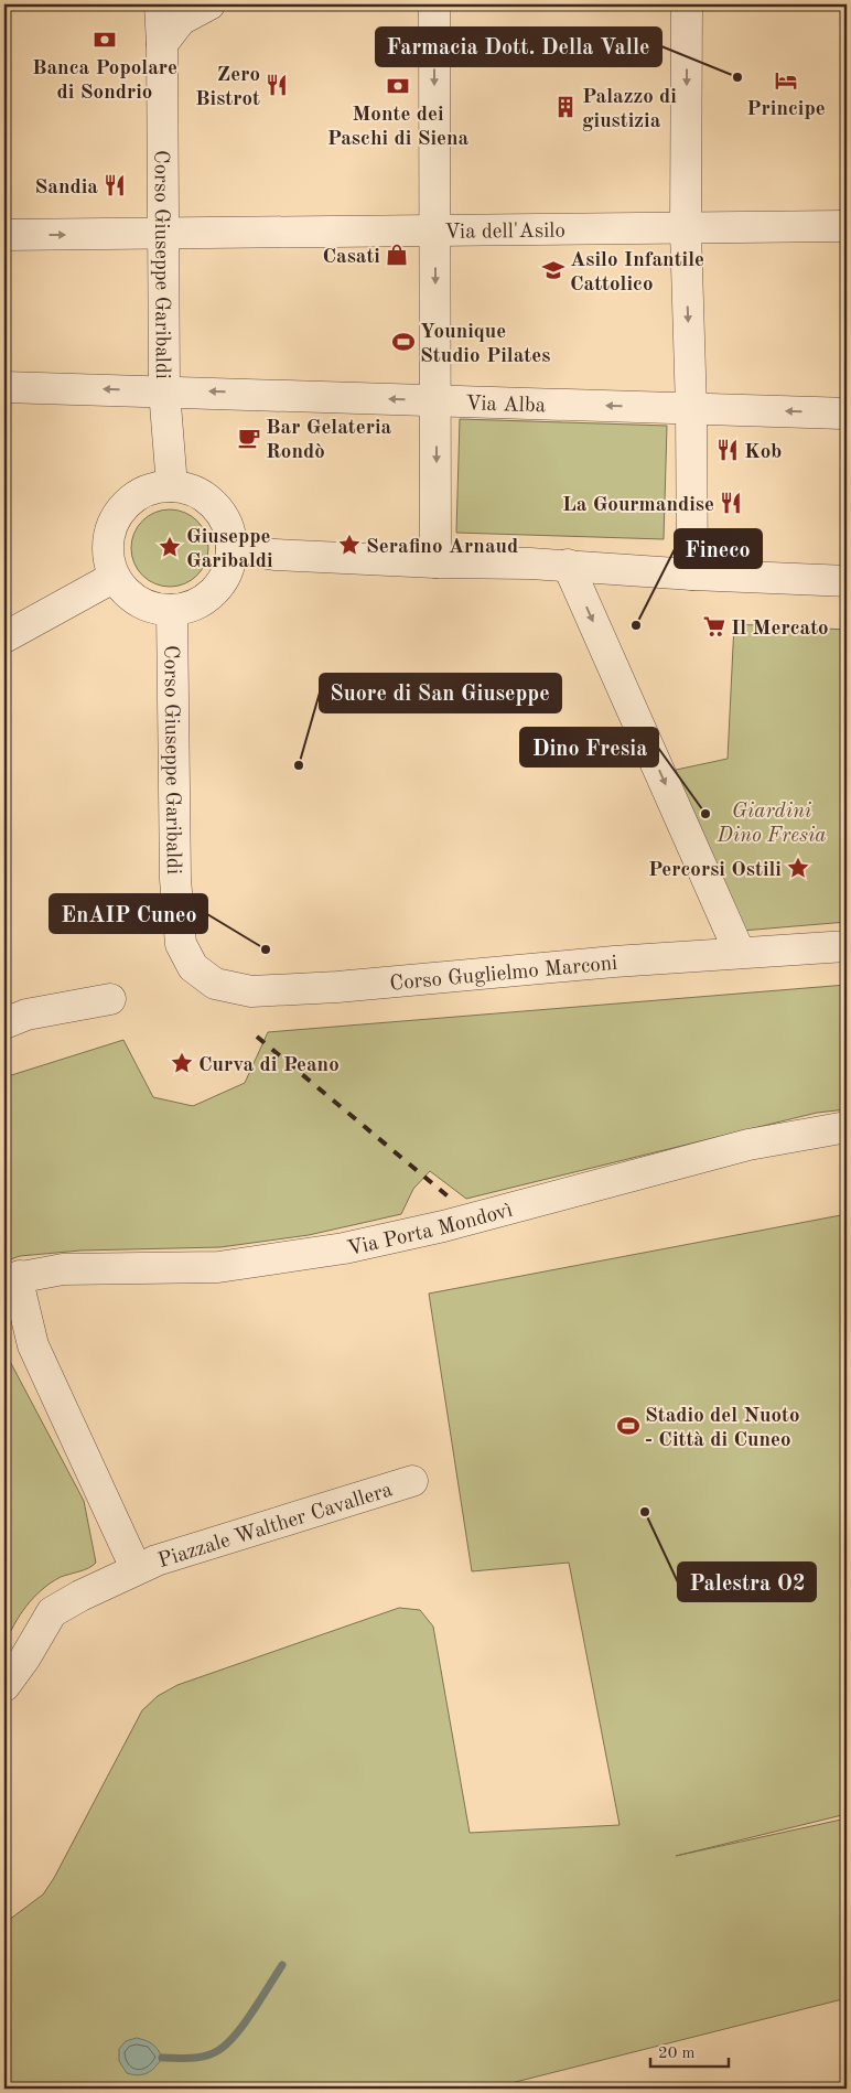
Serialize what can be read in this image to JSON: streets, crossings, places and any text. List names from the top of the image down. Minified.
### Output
{"streets":{"street":["Via dell'Asilo","Corso Giuseppe Garibaldi","Via Alba","Corso Guglielmo Marconi","Via Porta Mondovì","Piazzale Walther Cavallera"]},"crossings":[["Via dell'Asilo","Corso Giuseppe Garibaldi"],["Corso Giuseppe Garibaldi","Via Alba"],["Corso Giuseppe Garibaldi","Corso Guglielmo Marconi"],["Via Porta Mondovì","Piazzale Walther Cavallera"]],"parks":["Giardini Dino Fresia"],"places":{"bank":["Banca Popolare di Sondrio","Monte dei Paschi di Siena"],"other":["Farmacia Dott. Della Valle","Fineco","Suore di San Giuseppe","Dino Fresia","EnAIP Cuneo","Palestra O2"],"hotel":["Principe"],"restaurant":["Zero Bistrot","Sandia","Kob","La Gourmandise"],"building":["Palazzo di giustizia"],"shop":["Casati"],"school or university":["Asilo Infantile Cattolico"],"sports":["Younique Studio Pilates","Stadio del Nuoto - Città di Cuneo"],"cafe":["Bar Gelateria Rondò"],"place":["Serafino Arnaud","Giuseppe Garibaldi","Percorsi Ostili","Curva di Peano"],"supermarket":["Il Mercato"]},"scale_bar":"20 m"}
